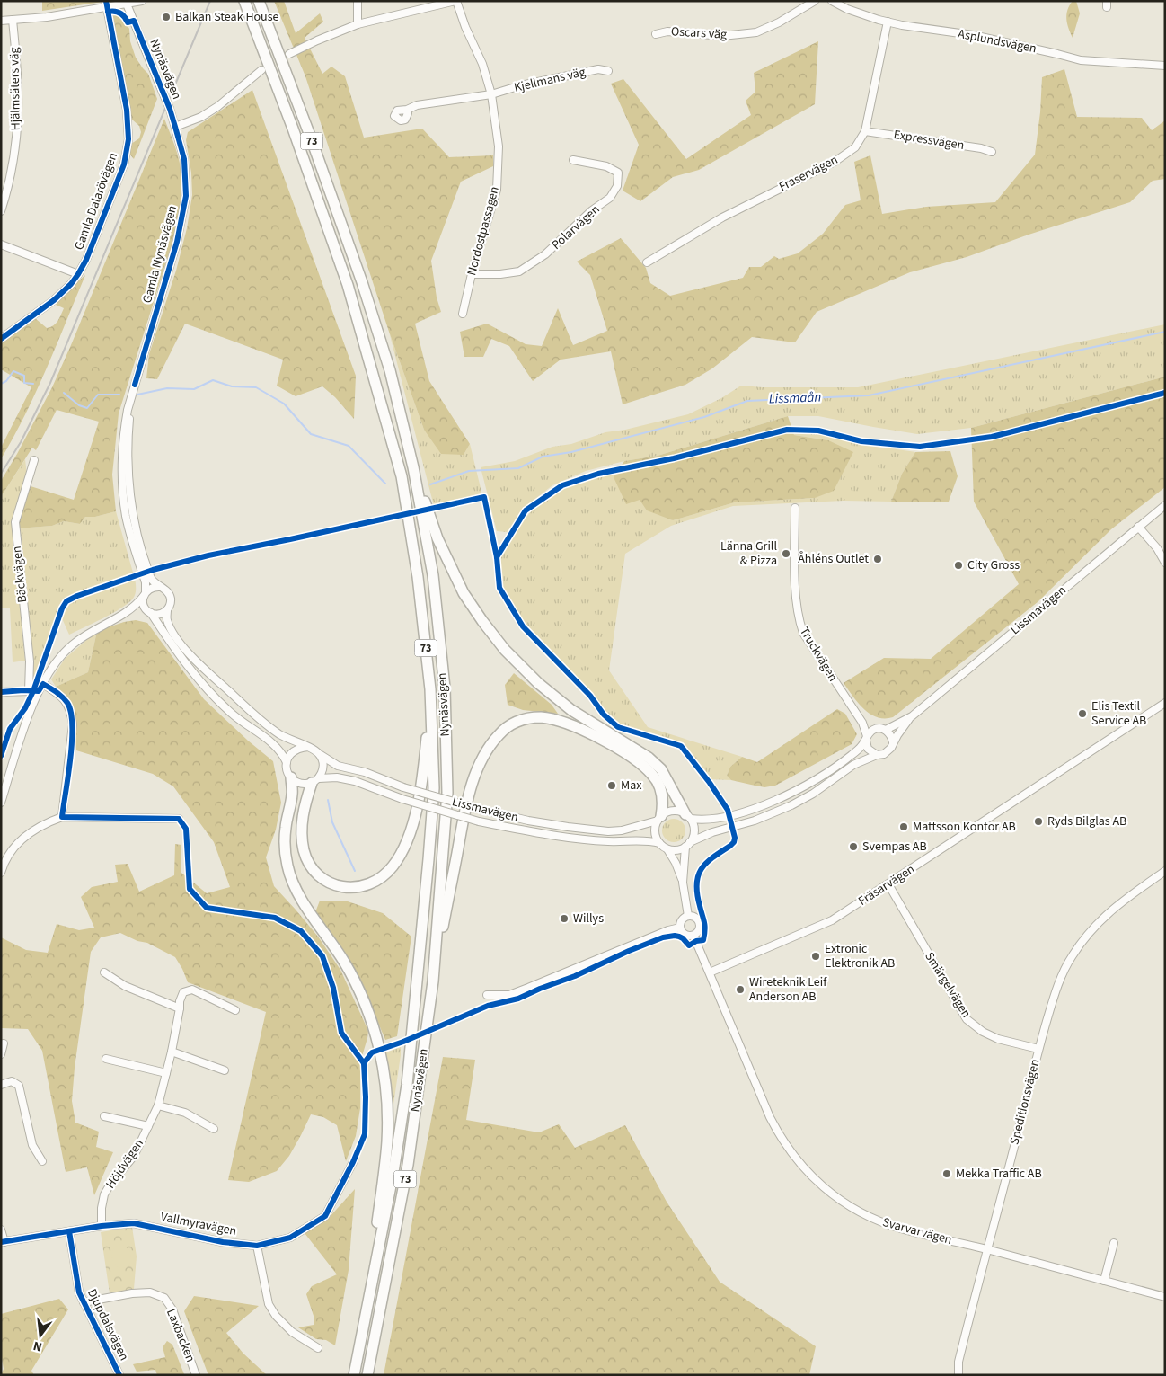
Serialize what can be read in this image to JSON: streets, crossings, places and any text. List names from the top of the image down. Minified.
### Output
{"streets":{"highway":["Nynäsvägen","73"],"street":["Oscars väg","Asplundsvägen","Kjellmans väg","Hjälmsäters väg","Expressvägen","Fraservägen","Gamla Dalarövägen","Polarvägen","Nordostpassagen","Gamla Nynäsvägen","Bäckvägen","Lissmavägen","Truckvägen","Fräsarvägen","Smärgelvägen","Speditionsvägen","Höjdvägen","Vallmyravägen","Svarvarvägen","Djupdalsvägen","Laxbacken"]},"crossings":[["Asplundsvägen","Fraservägen"],["Nynäsvägen","Gamla Nynäsvägen"],["Kjellmans väg","Nordostpassagen"],["Expressvägen","Fraservägen"],["Polarvägen","Nordostpassagen"],["Lissmavägen","Truckvägen"],["Fräsarvägen","Smärgelvägen"],["Fräsarvägen","Svarvarvägen"],["Smärgelvägen","Speditionsvägen"],["Speditionsvägen","Svarvarvägen"],["Höjdvägen","Vallmyravägen"],["Vallmyravägen","Djupdalsvägen"],["Djupdalsvägen","Laxbacken"]],"water":["Lissmaån"],"places":["Balkan Steak House","Länna Grill & Pizza","Åhléns Outlet","City Gross","Elis Textil Service AB","Max","Ryds Bilglas AB","Mattsson Kontor AB","Svempas AB","Willys","Extronic Elektronik AB","Wireteknik Leif Anderson AB","Mekka Traffic AB"],"north":"bottom"}
